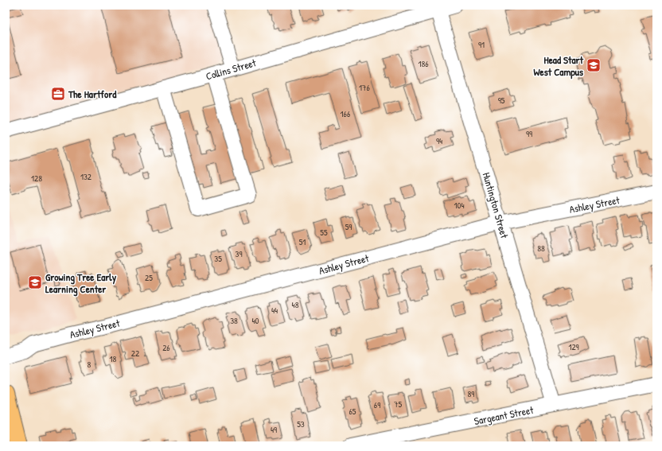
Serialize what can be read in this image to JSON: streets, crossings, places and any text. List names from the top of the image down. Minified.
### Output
{"streets":{"street":["Collins Street","Ashley Street","Huntington Street","Sargeant Street"]},"crossings":[["Collins Street","Huntington Street"],["Ashley Street","Huntington Street"],["Huntington Street","Sargeant Street"]],"places":{"school or university":["Head Start West Campus","Growing Tree Early Learning Center"],"office":["The Hartford"]},"house_numbers":["91","186","176","95","166","99","94","132","128","104","59","55","51","88","39","35","25","48","44","38","40","129","26","22","18","8","89","75","69","65","53","49"]}
